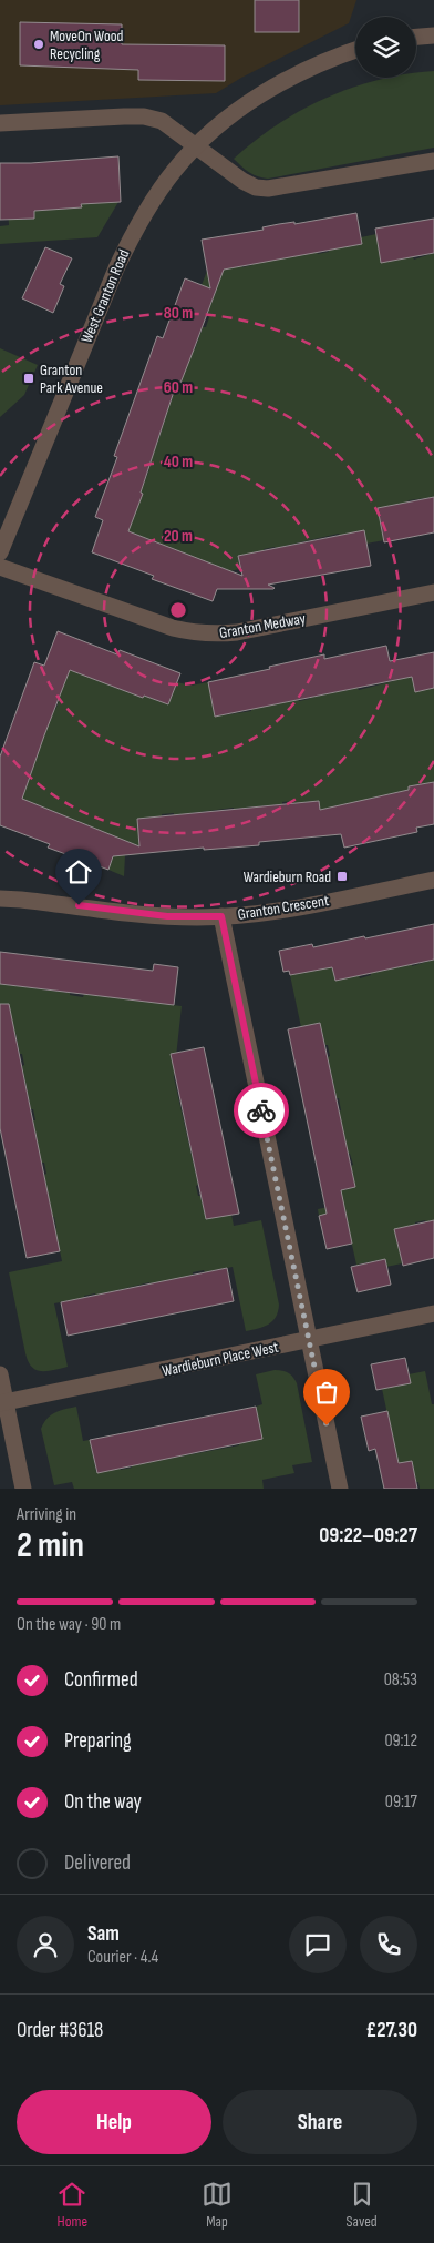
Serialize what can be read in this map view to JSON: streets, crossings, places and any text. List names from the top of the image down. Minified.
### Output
{"streets":{"street":["West Granton Road","Granton Medway","Granton Crescent","Wardieburn Place West"]},"places":{"other":["MoveOn Wood Recycling"],"transit":["Granton Park Avenue","Wardieburn Road"]},"page":{"heading":["2 min","Arriving in","09:22–09:27"],"panel":["Sam","Courier · 4.4","Order #3618","£27.30"],"bar":"On the way · 90 m","list":[["Confirmed","08:53"],["Preparing","09:12"],["On the way","09:17"],"Delivered"],"buttons":["Help","Share"],"tabs":["Home","Map","Saved"]},"rings":["80 m","60 m","40 m","20 m"]}
